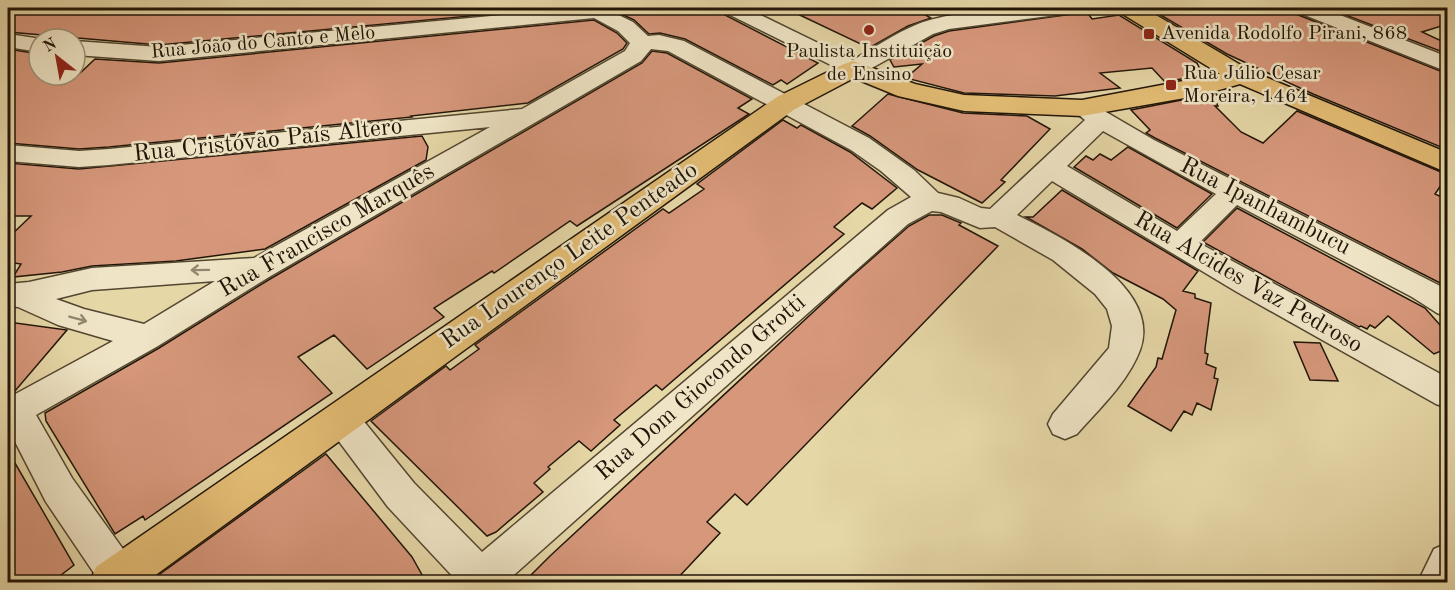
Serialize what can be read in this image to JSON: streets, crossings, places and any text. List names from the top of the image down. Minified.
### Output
{"streets":{"main road":["Rua Lourenço Leite Penteado"],"street":["Rua João do Canto e Melo","Rua Cristóvão País Altero","Rua Ipanhambucu","Rua Francisco Marquês","Rua Alcides Vaz Pedroso","Rua Dom Giocondo Grotti"]},"crossings":[["Rua Cristóvão País Altero","Rua Francisco Marquês"]],"places":{"other":["Paulista Instituição de Ensino"],"transit":["Avenida Rodolfo Pirani, 868","Rua Júlio Cesar Moreira, 1464"]},"north":"top left"}
